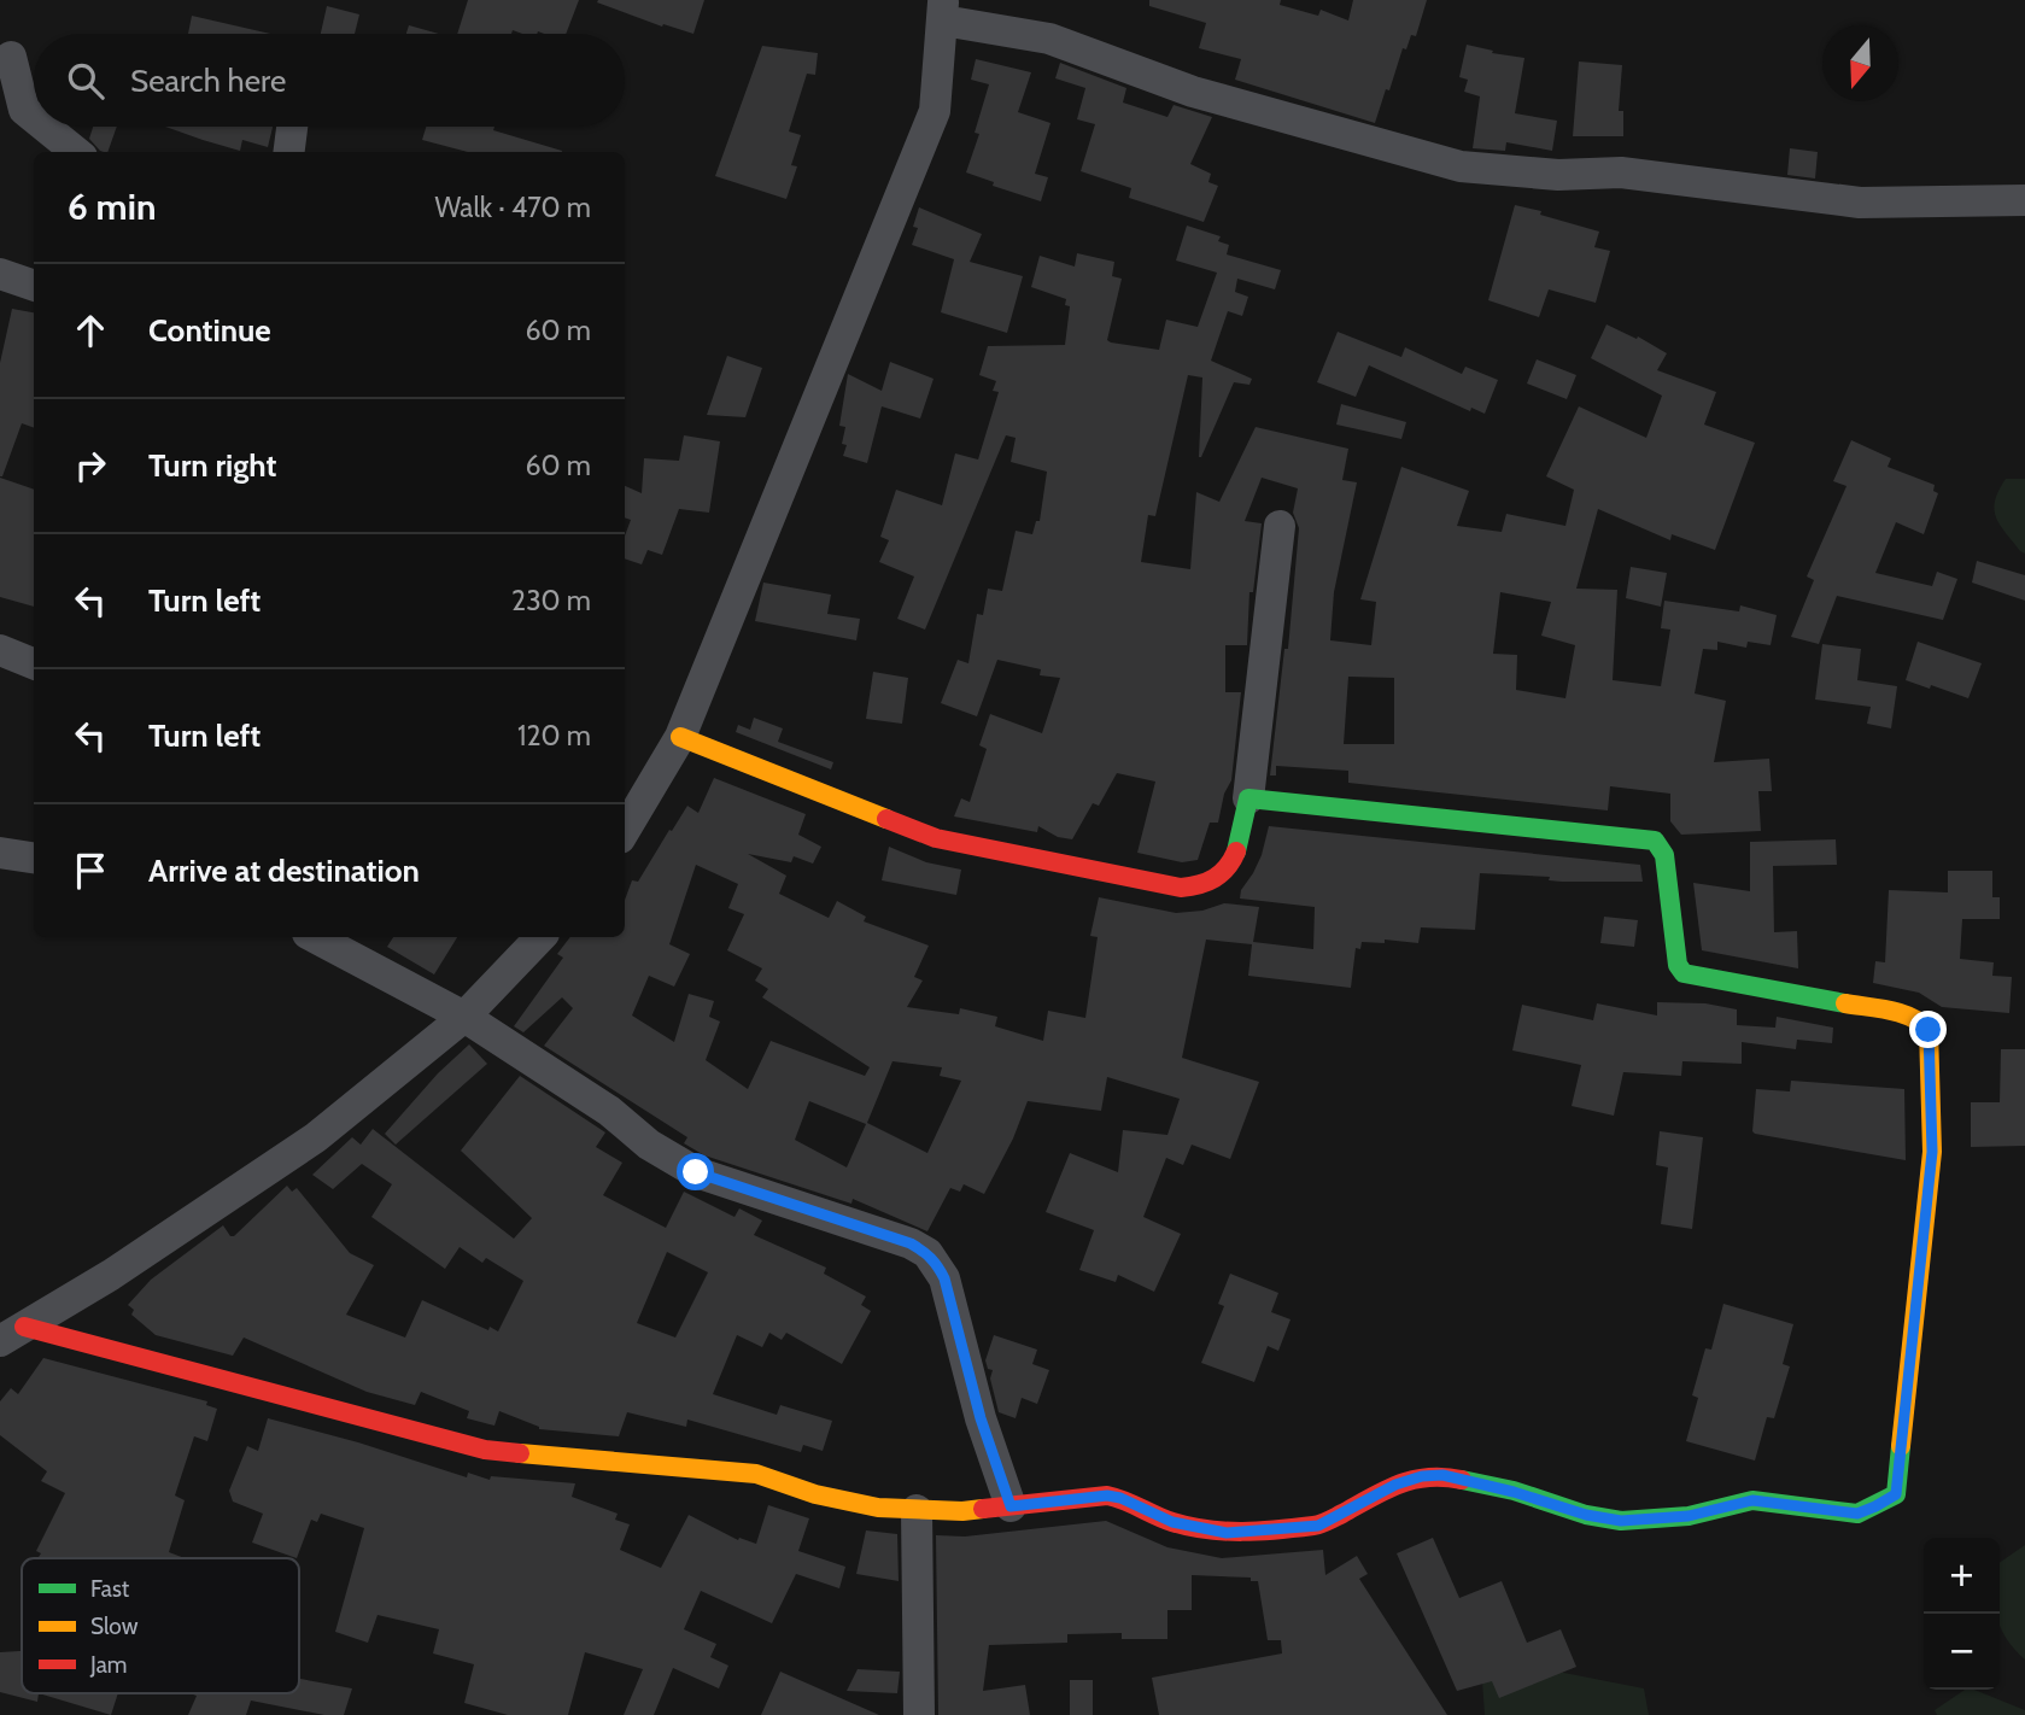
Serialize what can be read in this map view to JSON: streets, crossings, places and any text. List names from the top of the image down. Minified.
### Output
{"legend":["Fast","Slow","Jam"],"north":"bottom","page":{"search":"Search here","heading":["6 min","Walk · 470 m"],"list":[["Continue","60 m"],["Turn right","60 m"],["Turn left","230 m"],["Turn left","120 m"],"Arrive at destination"],"map_buttons":["+","−"]}}
